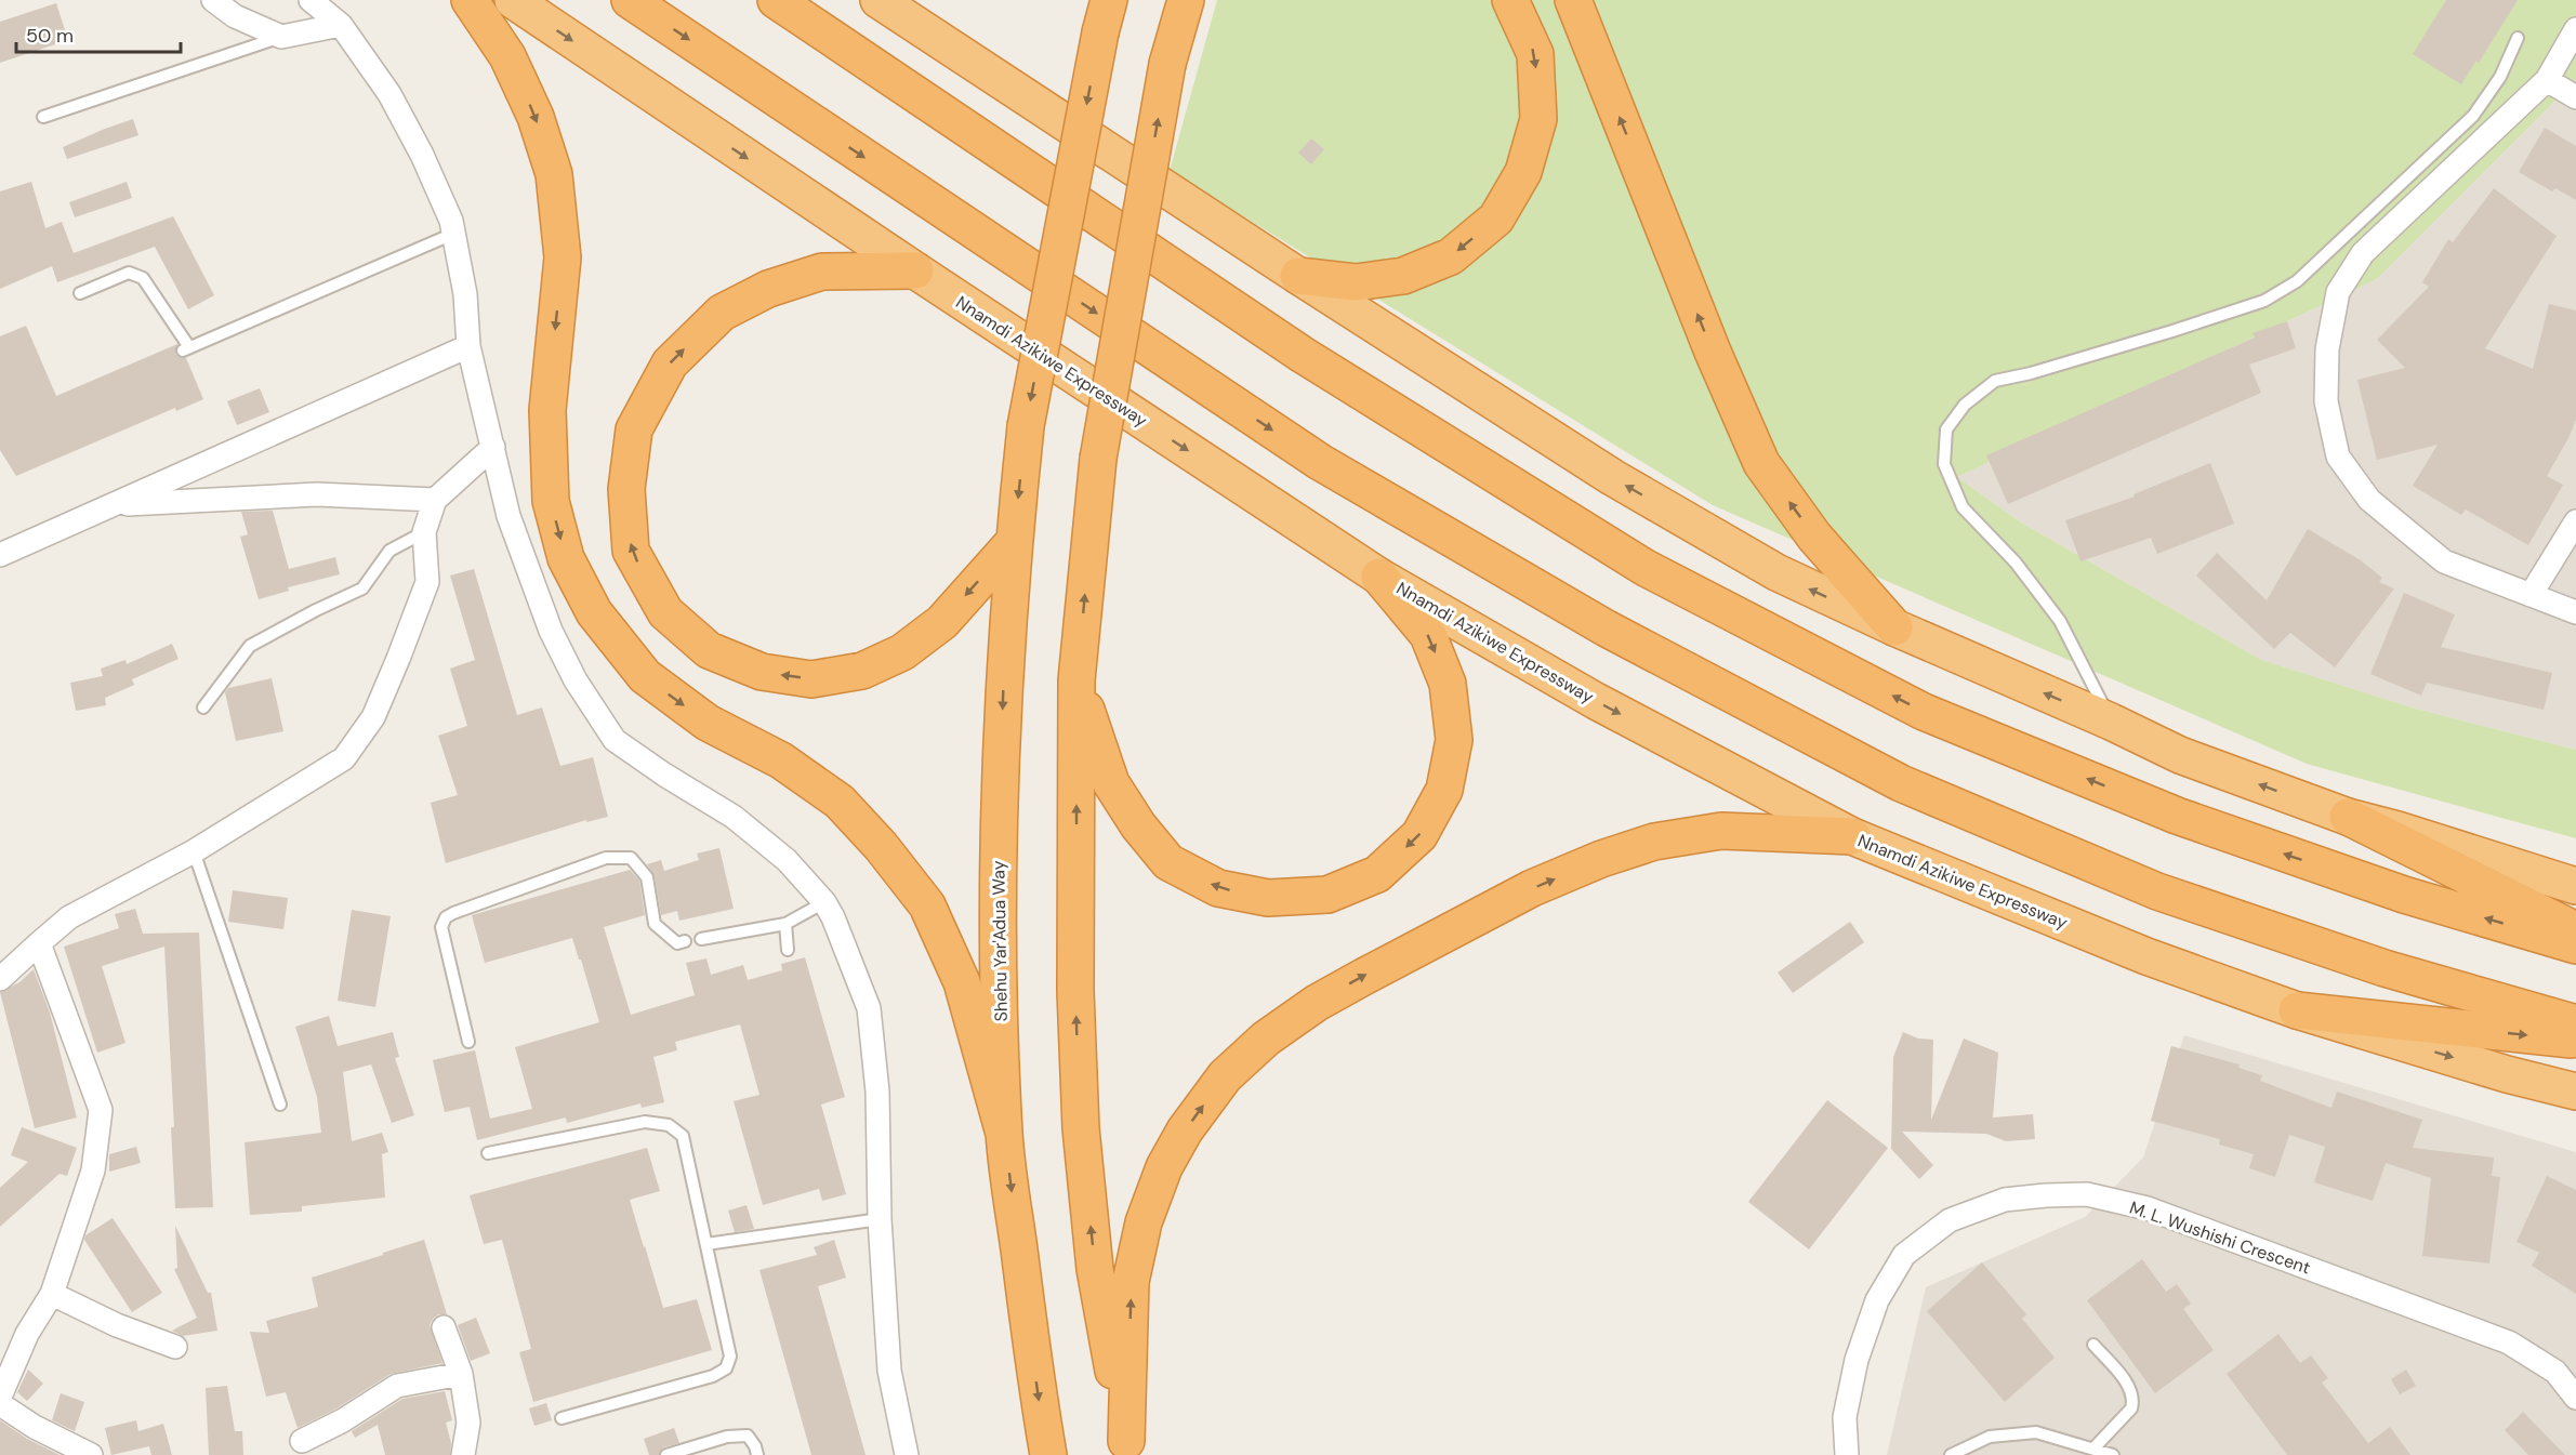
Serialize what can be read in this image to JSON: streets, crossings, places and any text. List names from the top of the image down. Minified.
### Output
{"streets":{"highway":["Nnamdi Azikiwe Expressway","Shehu Yar'Adua Way"],"street":["M. L. Wushishi Crescent"]},"scale_bar":"50 m"}
